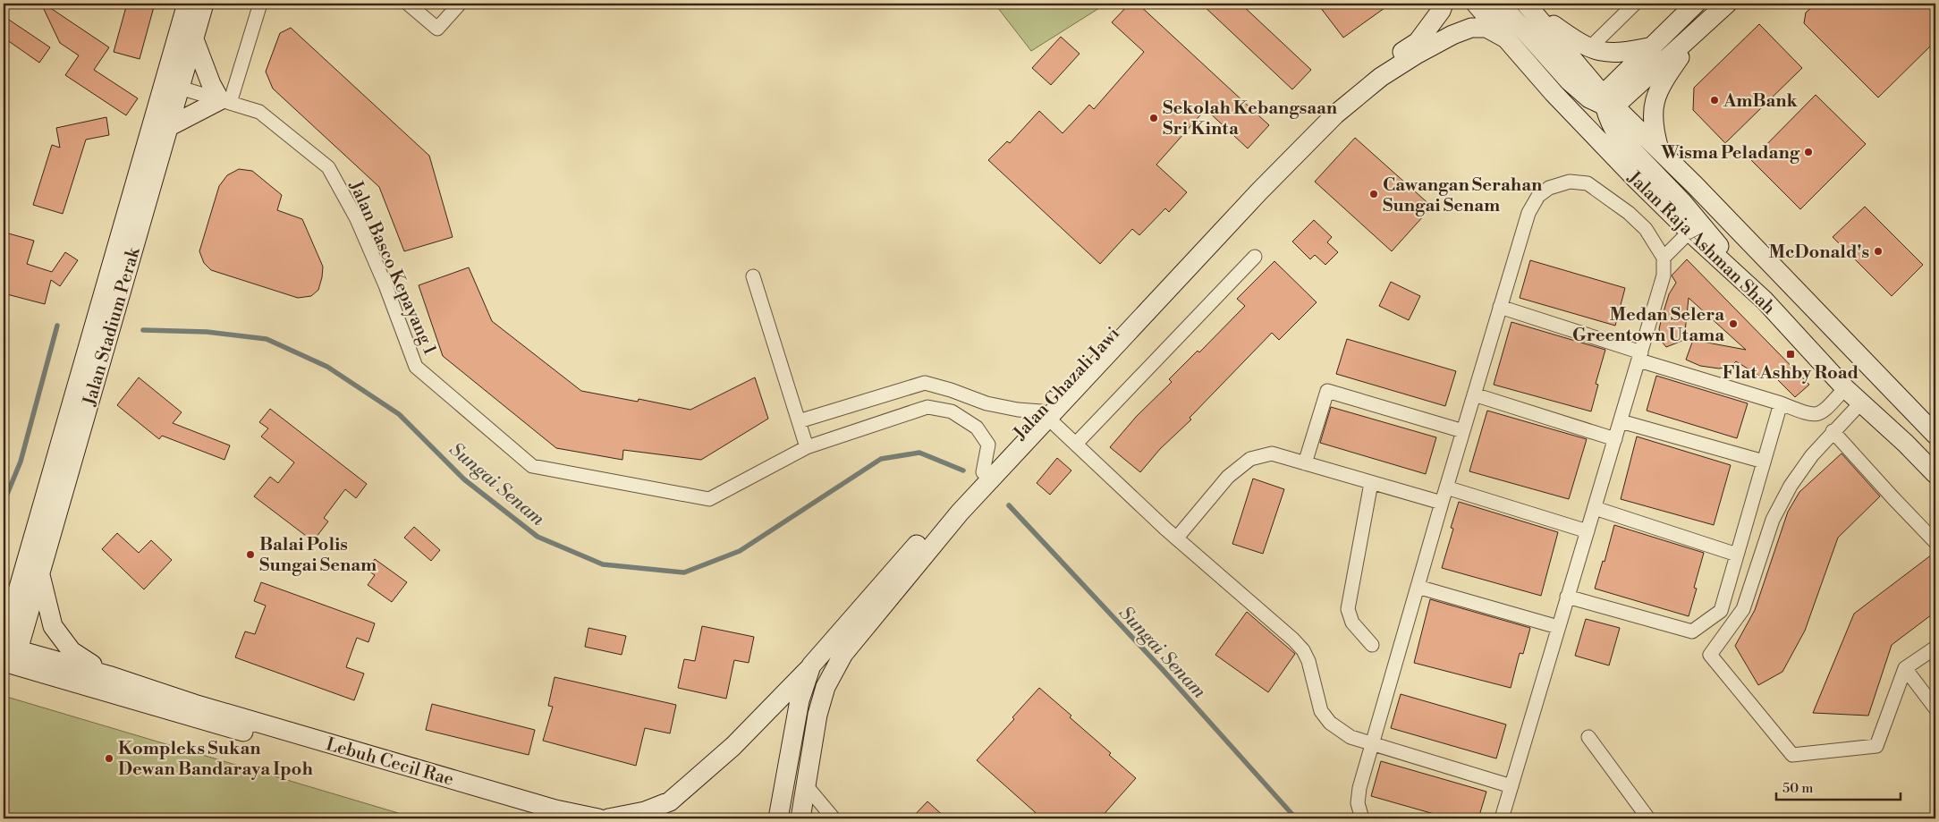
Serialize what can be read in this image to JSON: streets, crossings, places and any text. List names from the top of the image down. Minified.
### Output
{"streets":{"street":["Jalan Raja Ashman Shah","Jalan Basco Kepayang 1","Jalan Stadium Perak","Jalan Ghazali Jawi","Lebuh Cecil Rae"]},"crossings":[["Jalan Basco Kepayang 1","Jalan Ghazali Jawi"],["Jalan Stadium Perak","Lebuh Cecil Rae"]],"water":["Sungai Senam"],"places":{"other":["AmBank","Sekolah Kebangsaan Sri Kinta","Wisma Peladang","Cawangan Serahan Sungai Senam","McDonald's","Medan Selera Greentown Utama","Balai Polis Sungai Senam","Kompleks Sukan Dewan Bandaraya Ipoh"],"transit":["Flat Ashby Road"]},"scale_bar":"50 m"}
